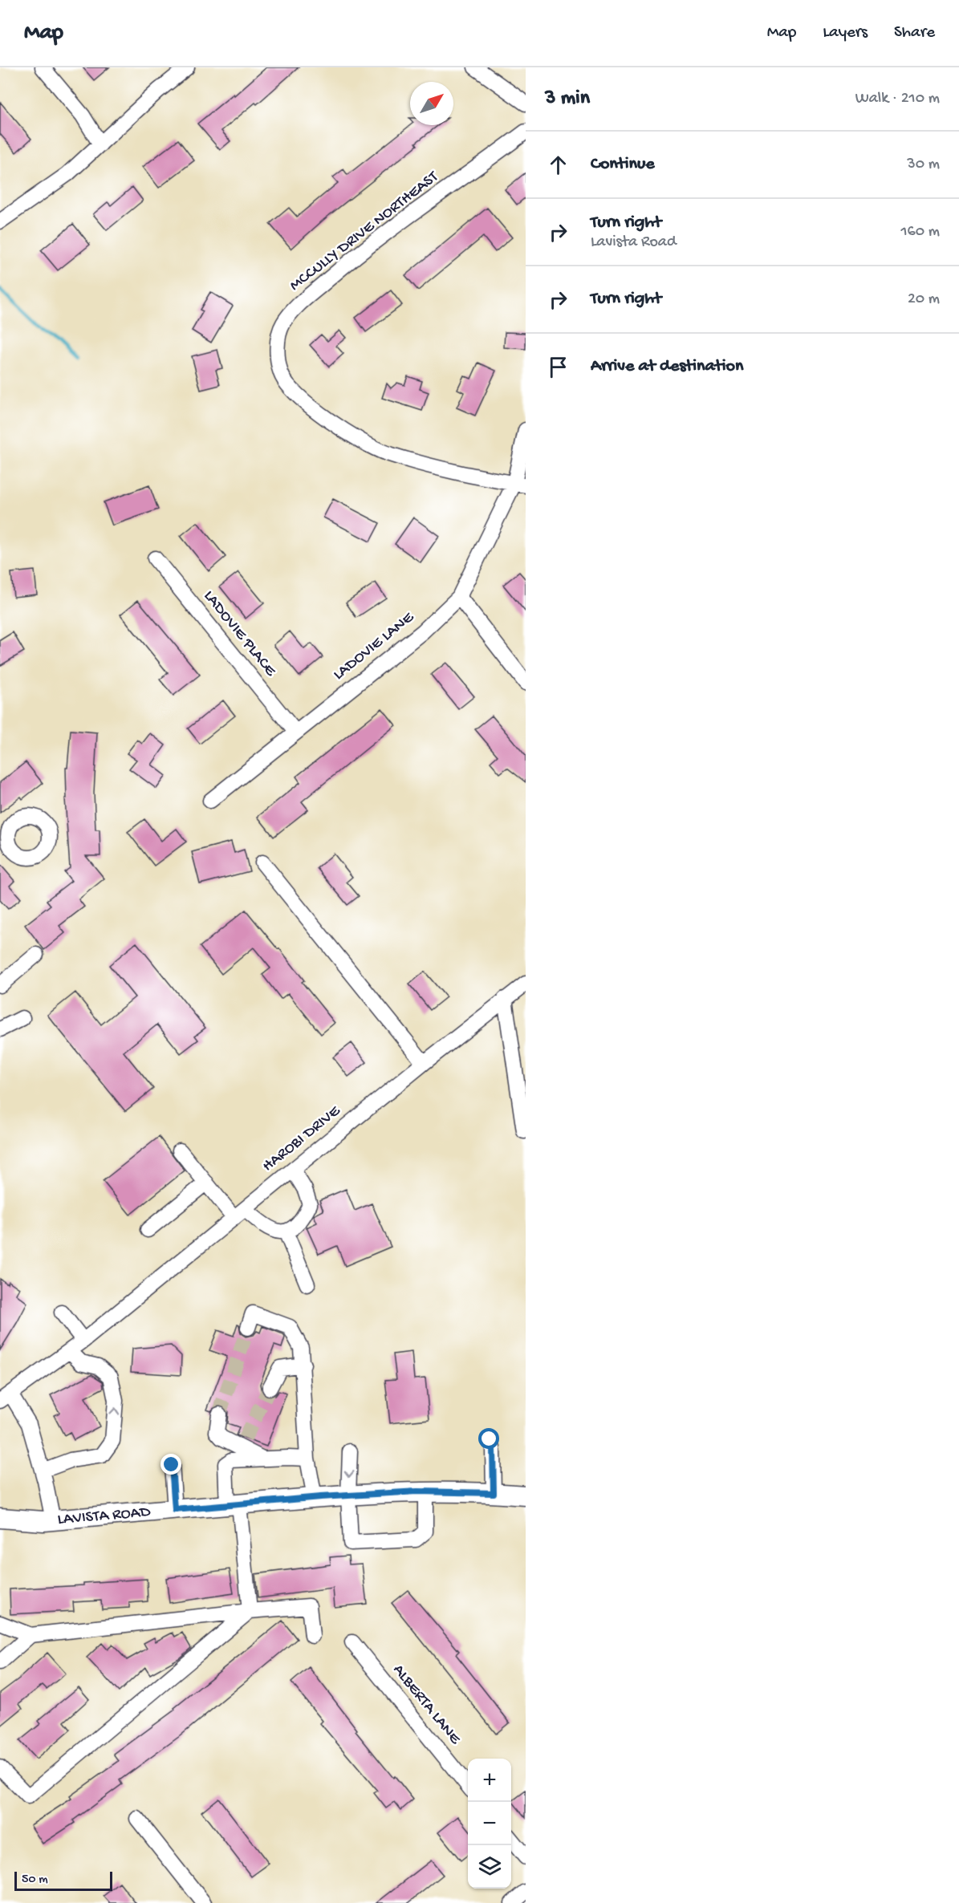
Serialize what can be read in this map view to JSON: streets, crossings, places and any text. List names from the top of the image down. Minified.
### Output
{"streets":{"main road":["LAVISTA ROAD"],"street":["MCCULLY DRIVE NORTHEAST","LADOVIE PLACE","LADOVIE LANE","HAROBI DRIVE","ALBERTA LANE"]},"crossings":[["MCCULLY DRIVE NORTHEAST","LADOVIE LANE"],["LADOVIE PLACE","LADOVIE LANE"]],"scale_bar":"50 m","north":"top right","page":{"header":"Map","nav":["Map","Layers","Share"],"heading":["3 min","Walk · 210 m"],"list":[["Continue","30 m"],["Turn right","Lavista Road","160 m"],["Turn right","20 m"],"Arrive at destination"],"map_buttons":["+","−"],"scale":"50 m"}}
